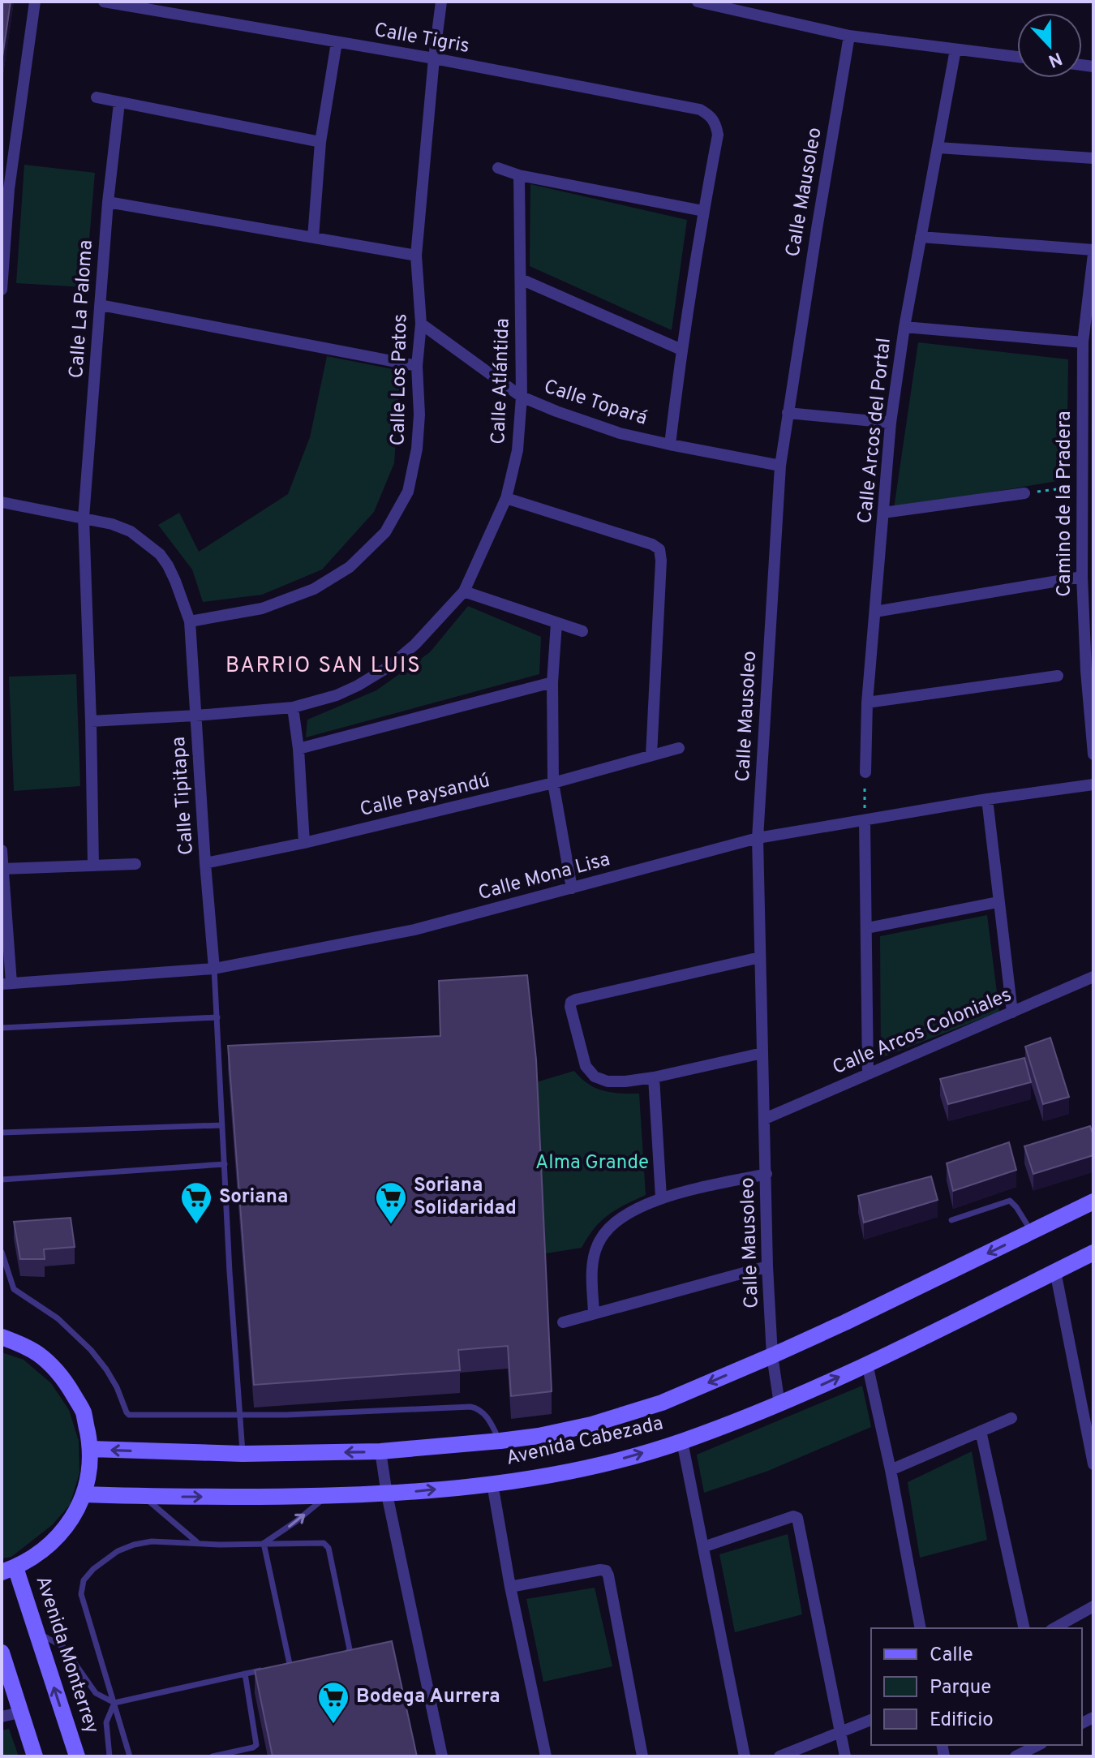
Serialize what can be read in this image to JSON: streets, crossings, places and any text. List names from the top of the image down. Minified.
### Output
{"streets":{"main road":["Avenida Cabezada","Avenida Monterrey"],"street":["Calle Tigris","Calle Mausoleo","Calle La Paloma","Calle Los Patos","Calle Atlántida","Calle Topará","Calle Arcos del Portal","Camino de la Pradera","Calle Tipitapa","Calle Paysandú","Calle Mona Lisa","Calle Arcos Coloniales"]},"crossings":[["Calle Tigris","Calle Los Patos"],["Calle Mausoleo","Calle Topará"],["Calle Mausoleo","Calle Mona Lisa"],["Calle Mausoleo","Calle Arcos Coloniales"],["Calle Mausoleo","Avenida Cabezada"],["Calle La Paloma","Calle Atlántida"],["Calle La Paloma","Calle Tipitapa"],["Calle Los Patos","Calle Topará"],["Calle Los Patos","Calle Tipitapa"],["Calle Atlántida","Calle Topará"],["Calle Atlántida","Calle Tipitapa"],["Calle Tipitapa","Calle Paysandú"],["Calle Tipitapa","Calle Mona Lisa"]],"districts":["BARRIO SAN LUIS"],"parks":["Alma Grande"],"places":{"supermarket":["Soriana","Soriana Solidaridad","Bodega Aurrera"]},"legend":["Calle","Parque","Edificio"],"north":"bottom"}
